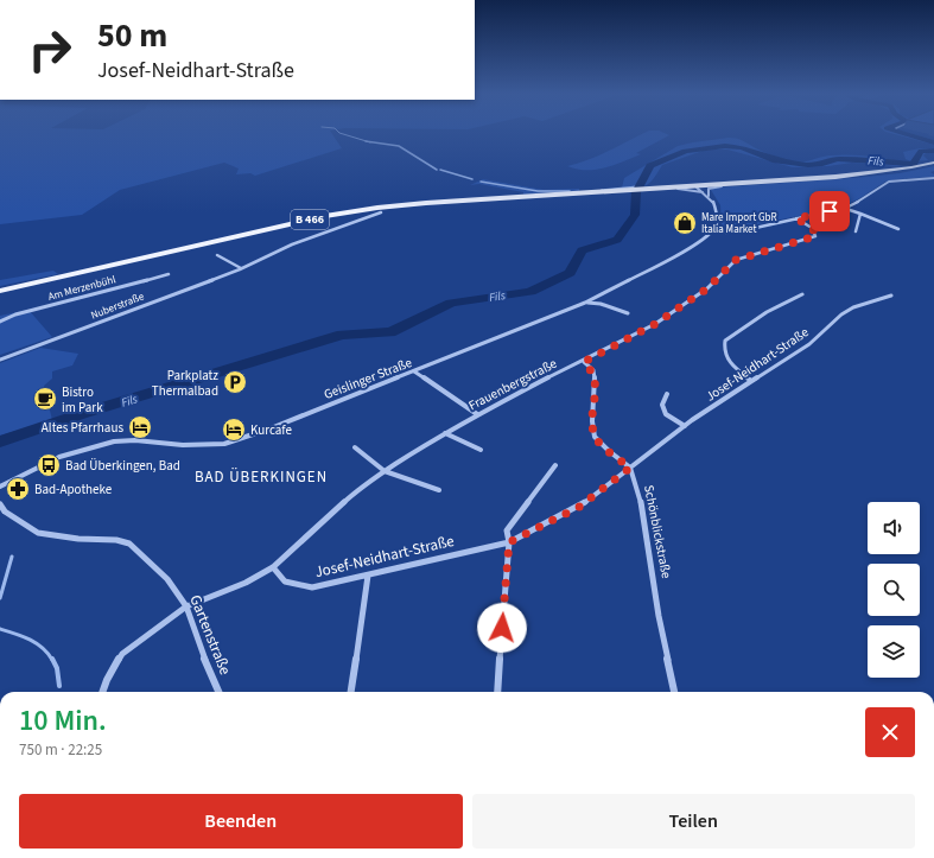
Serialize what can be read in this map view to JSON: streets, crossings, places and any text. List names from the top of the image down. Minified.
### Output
{"streets":{"main road":["B 466"],"street":["Am Merzenbühl","Nuberstraße","Josef-Neidhart-Straße","Geislinger Straße","Frauenbergstraße","Schönblickstraße","Gartenstraße"]},"crossings":[["Josef-Neidhart-Straße","Frauenbergstraße"],["Josef-Neidhart-Straße","Schönblickstraße"],["Frauenbergstraße","Gartenstraße"]],"districts":["BAD ÜBERKINGEN"],"water":["Fils"],"places":{"shop":["Mare Import GbR Italia Market"],"parking":["Parkplatz Thermalbad"],"cafe":["Bistro im Park"],"hotel":["Altes Pfarrhaus","Kurcafe"],"bus stop":["Bad Überkingen, Bad"],"pharmacy":["Bad-Apotheke"]},"page":{"turn":["50 m","Josef-Neidhart-Straße"],"heading":["10 Min.","750 m · 22:25"],"buttons":["Beenden","Teilen"]}}
